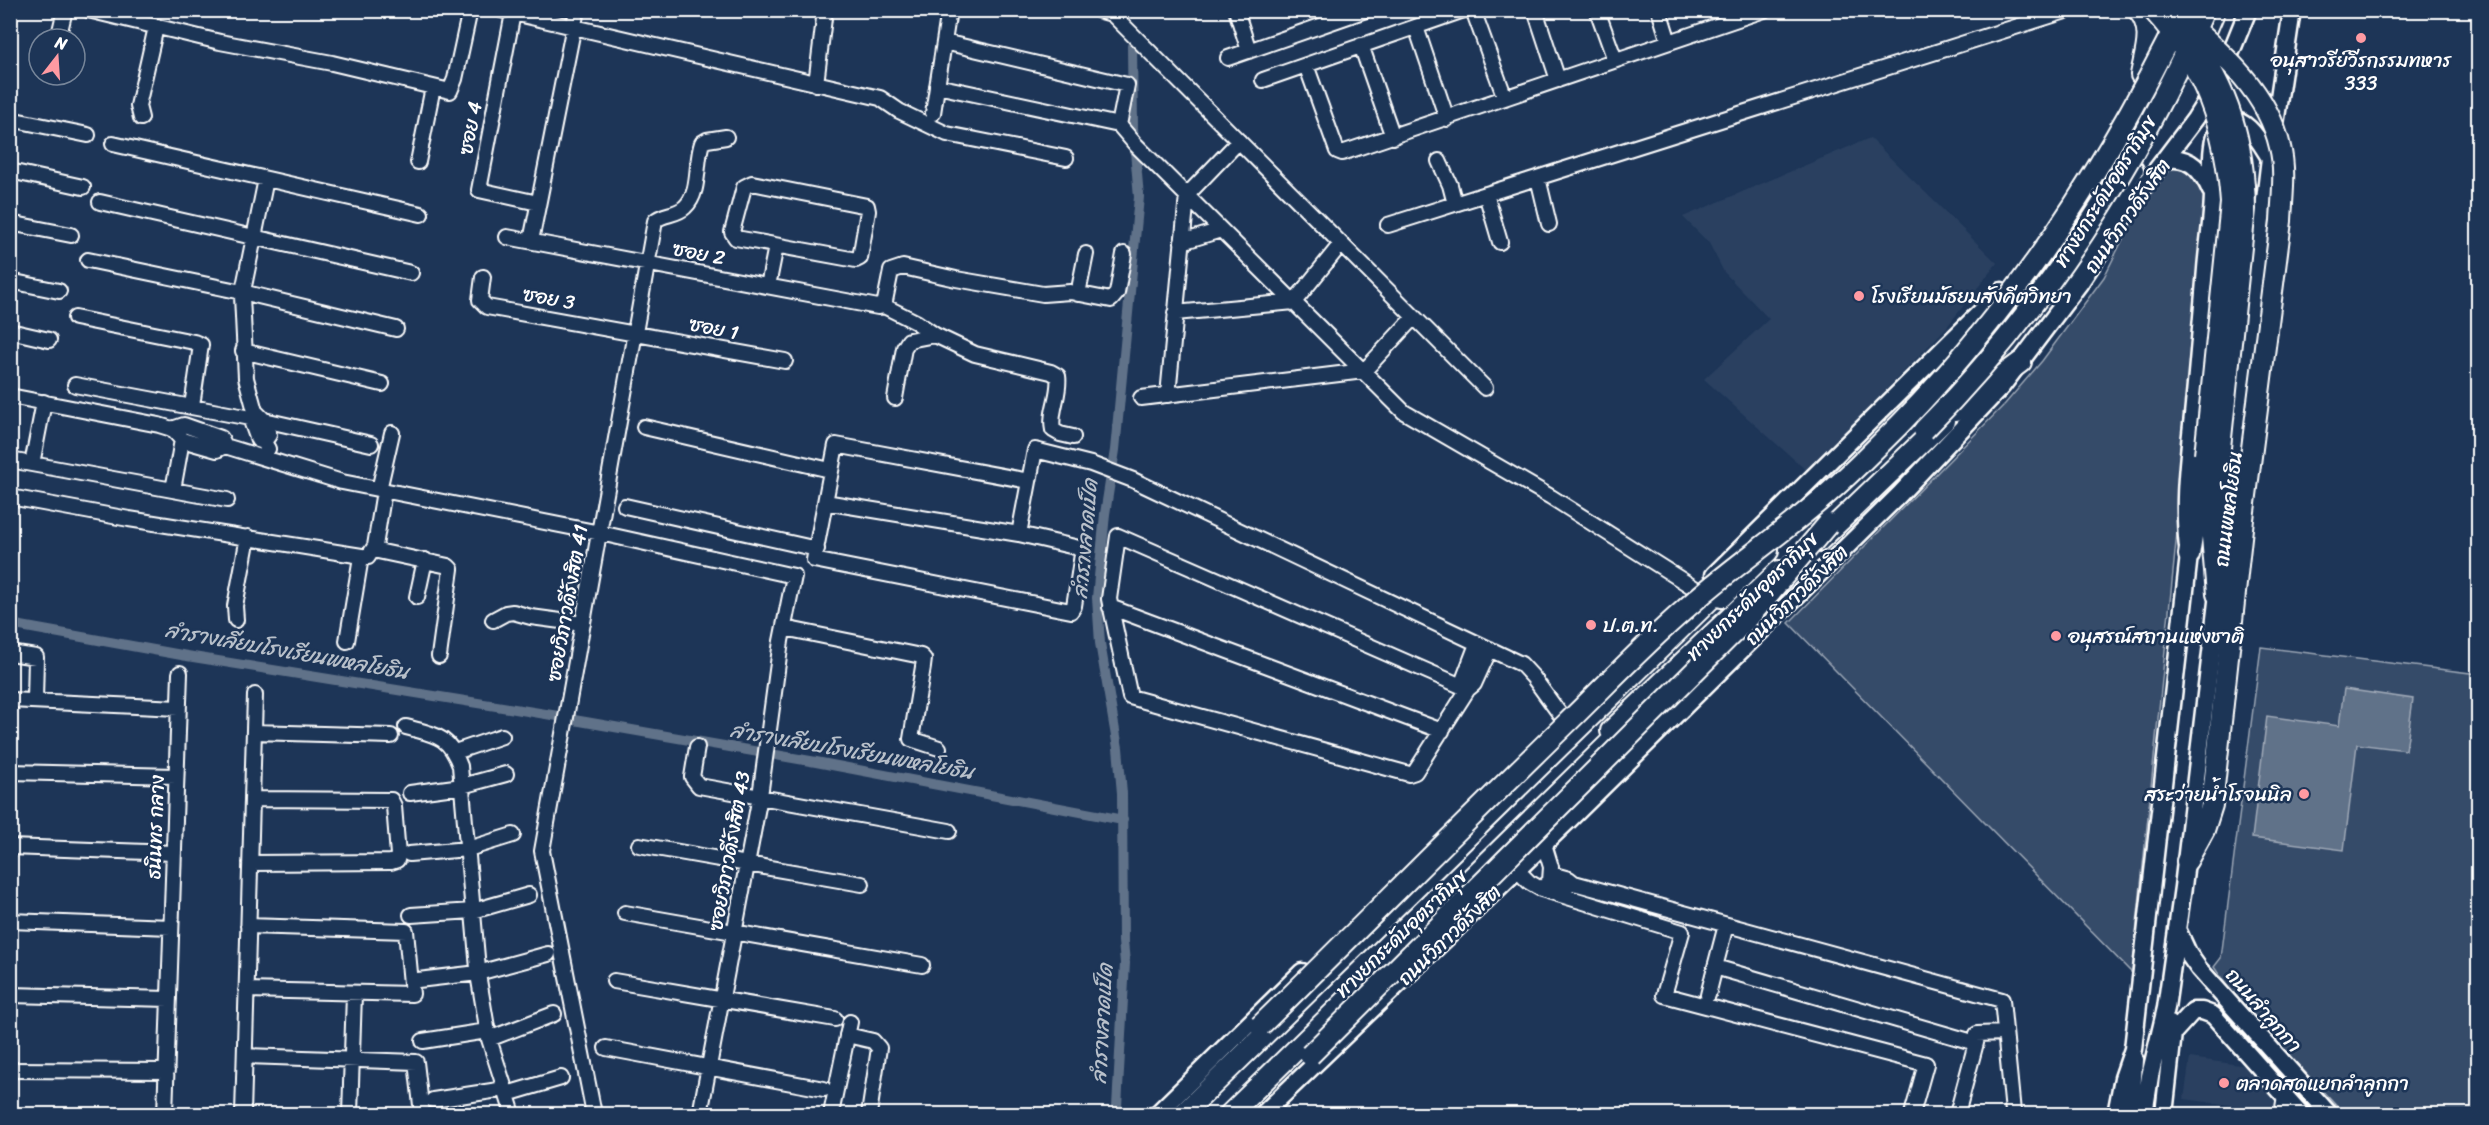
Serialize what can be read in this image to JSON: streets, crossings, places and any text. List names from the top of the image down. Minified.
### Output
{"streets":{"highway":["ทางยกระดับอุตราภิมุข","ถนนวิภาวดีรังสิต"],"main road":["ถนนพหลโยธิน","ถนนลำลูกกา"],"street":["ซอย 4","ซอย 2","ซอย 3","ซอย 1","ซอยวิภาวดีรังสิต 41","ธนินทร กลาง","ซอยวิภาวดีรังสิต 43"]},"crossings":[["ซอย 2","ซอยวิภาวดีรังสิต 41"],["ซอย 3","ซอย 1"],["ซอย 3","ซอยวิภาวดีรังสิต 41"],["ซอย 1","ซอยวิภาวดีรังสิต 41"],["ถนนพหลโยธิน","ถนนลำลูกกา"],["ซอยวิภาวดีรังสิต 41","ซอยวิภาวดีรังสิต 43"]],"water":["ลำรางลาดเป็ด","ลำรางเลียบโรงเรียนพหลโยธิน"],"places":["อนุสาวรีย์วีรกรรมทหาร 333","โรงเรียนมัธยมสังคีตวิทยา","ป.ต.ท.","อนุสรณ์สถานแห่งชาติ","สระว่ายน้ำโรจนนิล","ตลาดสดแยกลำลูกกา"],"north":"top"}
